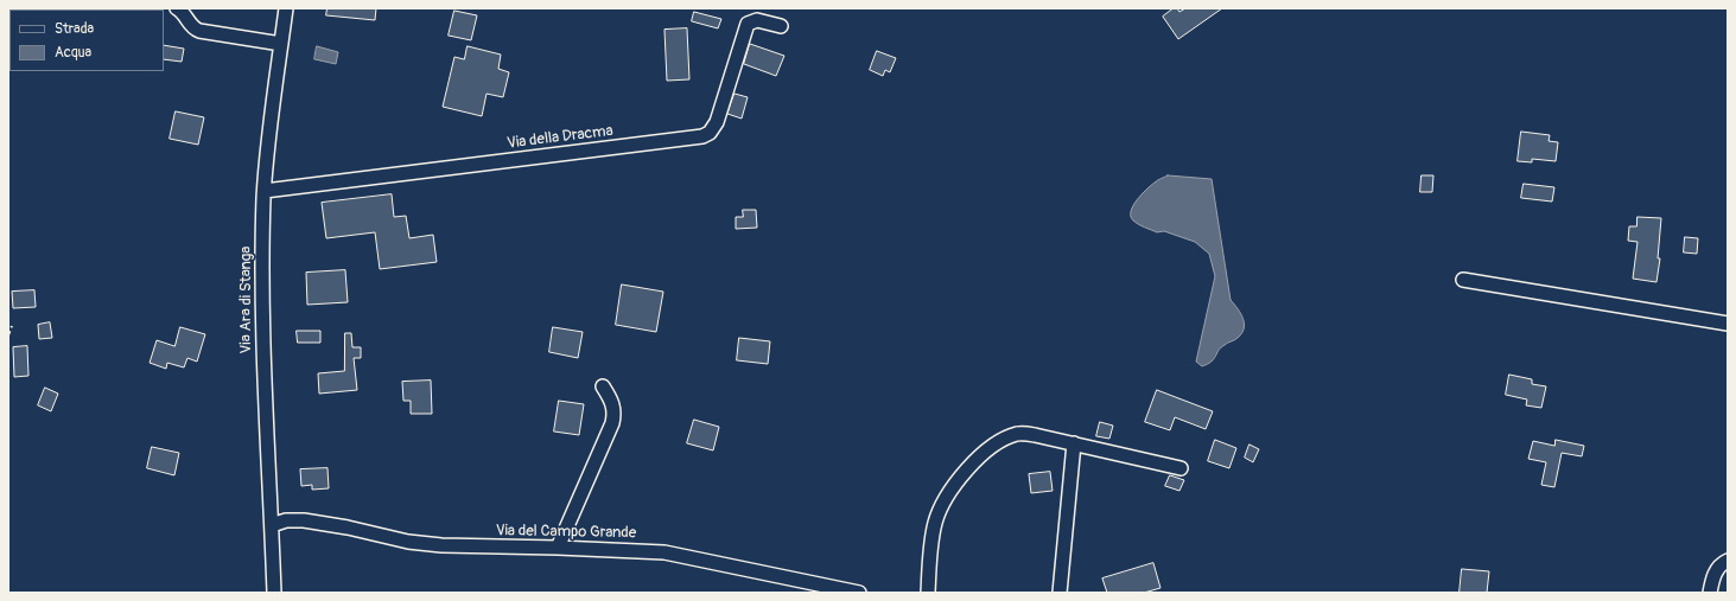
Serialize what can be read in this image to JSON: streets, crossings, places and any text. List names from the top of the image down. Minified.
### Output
{"streets":{"street":["Via della Dracma","Via Ara di Stanga","Via del Campo Grande"]},"crossings":[["Via della Dracma","Via Ara di Stanga"],["Via Ara di Stanga","Via del Campo Grande"]],"legend":["Strada","Acqua"]}
